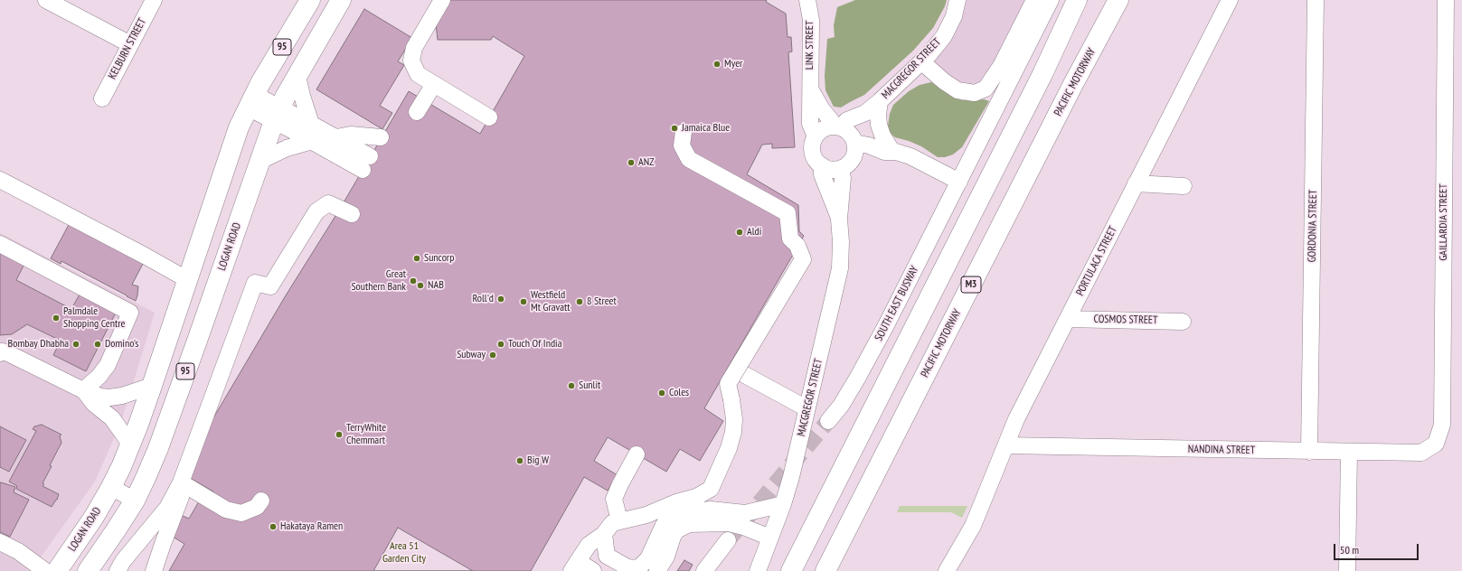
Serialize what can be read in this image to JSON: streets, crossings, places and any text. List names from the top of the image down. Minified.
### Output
{"streets":{"main road":["95","PACIFIC MOTORWAY","LOGAN ROAD","M3"],"street":["LINK STREET","KELBURN STREET","MACGREGOR STREET","GAILLARDIA STREET","GORDONIA STREET","PORTULACA STREET","SOUTH EAST BUSWAY","COSMOS STREET","NANDINA STREET"]},"crossings":[["LINK STREET","MACGREGOR STREET"],["GAILLARDIA STREET","NANDINA STREET"],["GORDONIA STREET","NANDINA STREET"],["PORTULACA STREET","COSMOS STREET"],["PORTULACA STREET","NANDINA STREET"]],"parks":["Area 51 Garden City"],"places":["Myer","Jamaica Blue","ANZ","Aldi","Suncorp","Great Southern Bank","NAB","Roll'd","Westfield Mt Gravatt","8 Street","Palmdale Shopping Centre","Bombay Dhabha","Domino's","Touch Of India","Subway","Sunlit","Coles","TerryWhite Chemmart","Big W","Hakataya Ramen"],"scale_bar":"50 m"}
